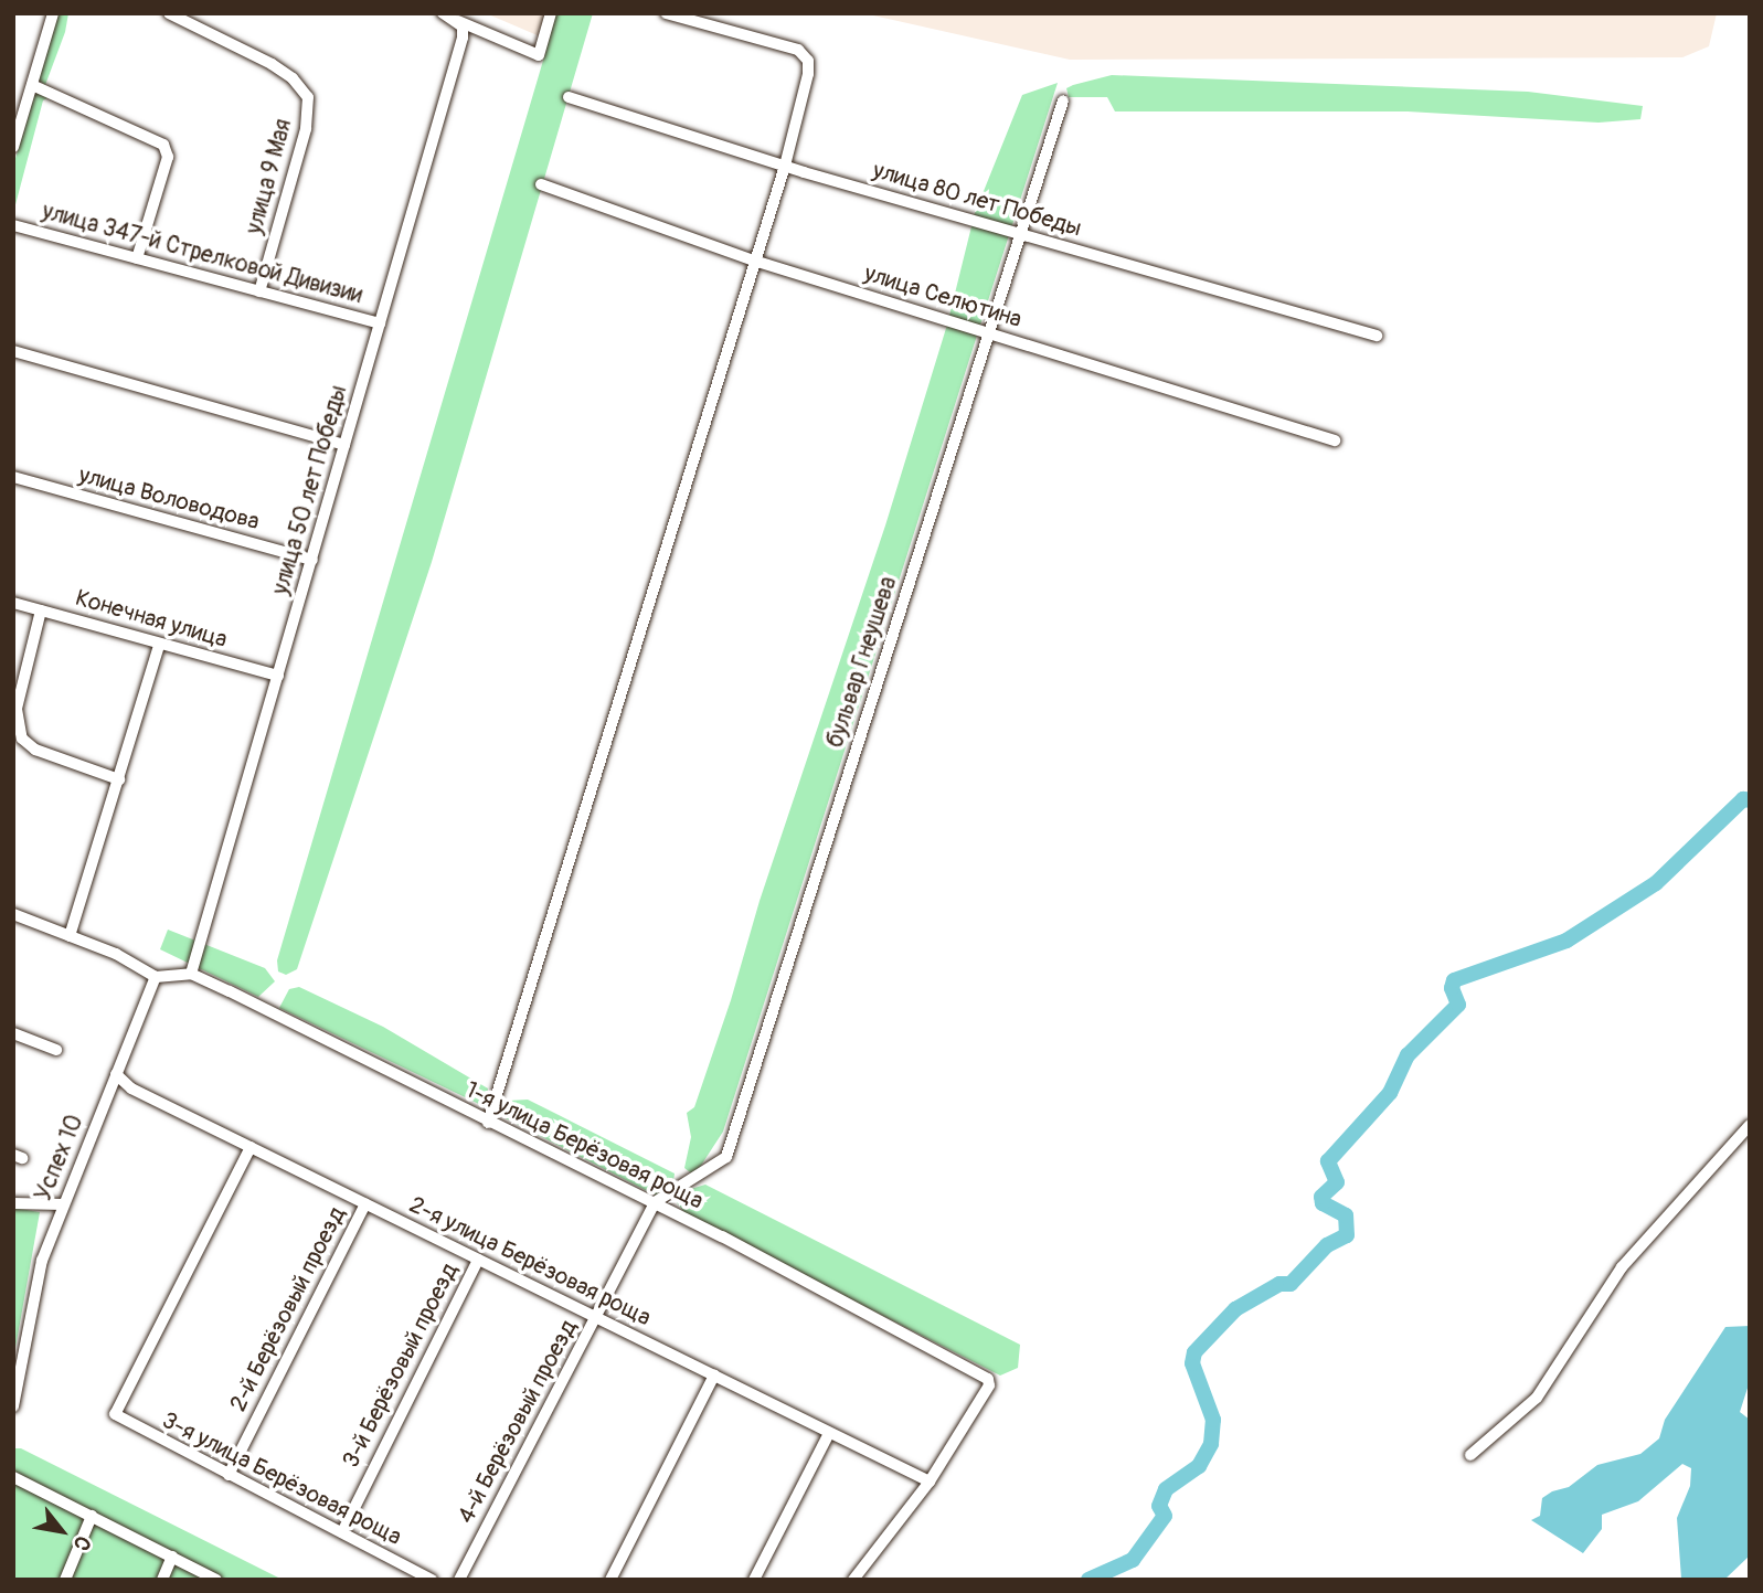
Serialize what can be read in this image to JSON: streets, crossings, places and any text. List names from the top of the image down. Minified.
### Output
{"streets":{"street":["улица 9 Мая","улица 80 лет Победы","улица 347-й Стрелковой Дивизии","улица Селютина","улица 50 лет Победы","улица Воловодова","Конечная улица","бульвар Гнеушева","1-я улица Берёзовая роща","Успех 10","2-я улица Берёзовая роща","2-й Берёзовый проезд","3-й Берёзовый проезд","4-й Берёзовый проезд","3-я улица Берёзовая роща"]},"crossings":[["улица 9 Мая","улица 347-й Стрелковой Дивизии"],["улица 80 лет Победы","бульвар Гнеушева"],["улица 347-й Стрелковой Дивизии","улица 50 лет Победы"],["улица Селютина","бульвар Гнеушева"],["улица 50 лет Победы","улица Воловодова"],["улица 50 лет Победы","Конечная улица"],["улица 50 лет Победы","1-я улица Берёзовая роща"],["бульвар Гнеушева","1-я улица Берёзовая роща"],["бульвар Гнеушева","4-й Берёзовый проезд"],["1-я улица Берёзовая роща","2-я улица Берёзовая роща"],["1-я улица Берёзовая роща","4-й Берёзовый проезд"],["Успех 10","2-я улица Берёзовая роща"],["2-я улица Берёзовая роща","2-й Берёзовый проезд"],["2-я улица Берёзовая роща","3-й Берёзовый проезд"],["2-я улица Берёзовая роща","4-й Берёзовый проезд"],["2-я улица Берёзовая роща","3-я улица Берёзовая роща"],["2-й Берёзовый проезд","3-я улица Берёзовая роща"],["3-й Берёзовый проезд","3-я улица Берёзовая роща"]],"north":"bottom right"}
